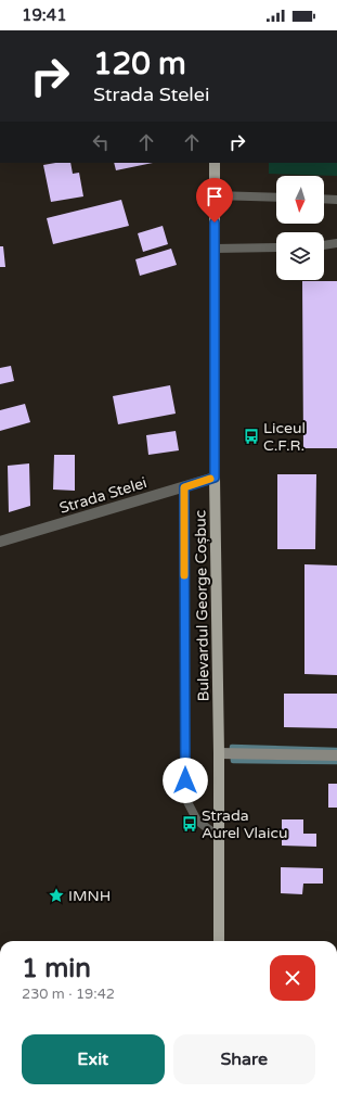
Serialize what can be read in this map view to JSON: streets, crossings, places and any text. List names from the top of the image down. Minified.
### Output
{"streets":{"main road":["Bulevardul George Coșbuc"],"street":["Strada Stelei"]},"crossings":[["Strada Stelei","Bulevardul George Coșbuc"]],"places":{"bus stop":["Liceul C.F.R.","Strada Aurel Vlaicu"],"place":["IMNH"]},"north":"bottom","page":{"status":"19:41","turn":["120 m","Strada Stelei"],"heading":["1 min","230 m · 19:42"],"buttons":["Exit","Share"]}}
